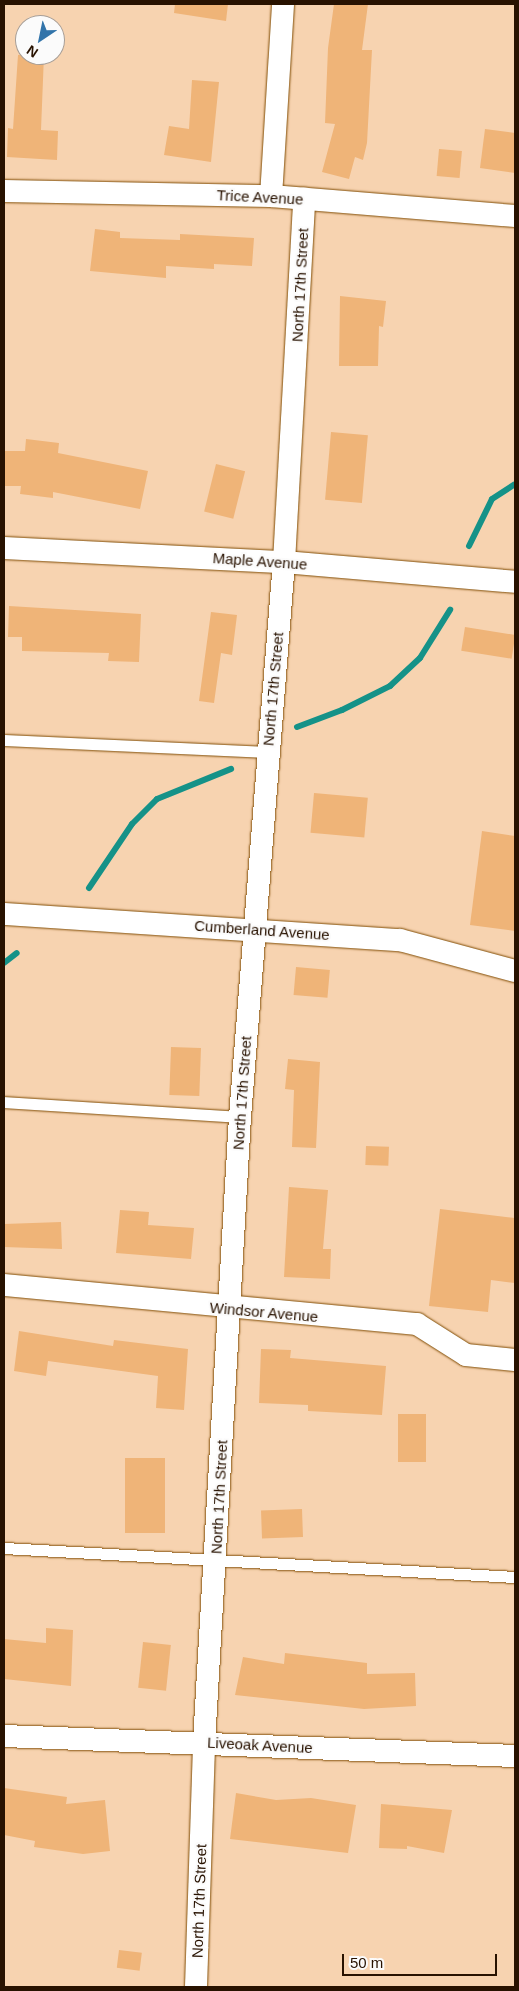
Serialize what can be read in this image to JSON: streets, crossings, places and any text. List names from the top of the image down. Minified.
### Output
{"streets":{"street":["Trice Avenue","North 17th Street","Maple Avenue","Cumberland Avenue","Windsor Avenue","Liveoak Avenue"]},"crossings":[["Trice Avenue","North 17th Street"],["North 17th Street","Maple Avenue"],["North 17th Street","Cumberland Avenue"],["North 17th Street","Windsor Avenue"],["North 17th Street","Liveoak Avenue"]],"scale_bar":"50 m","north":"bottom left"}
